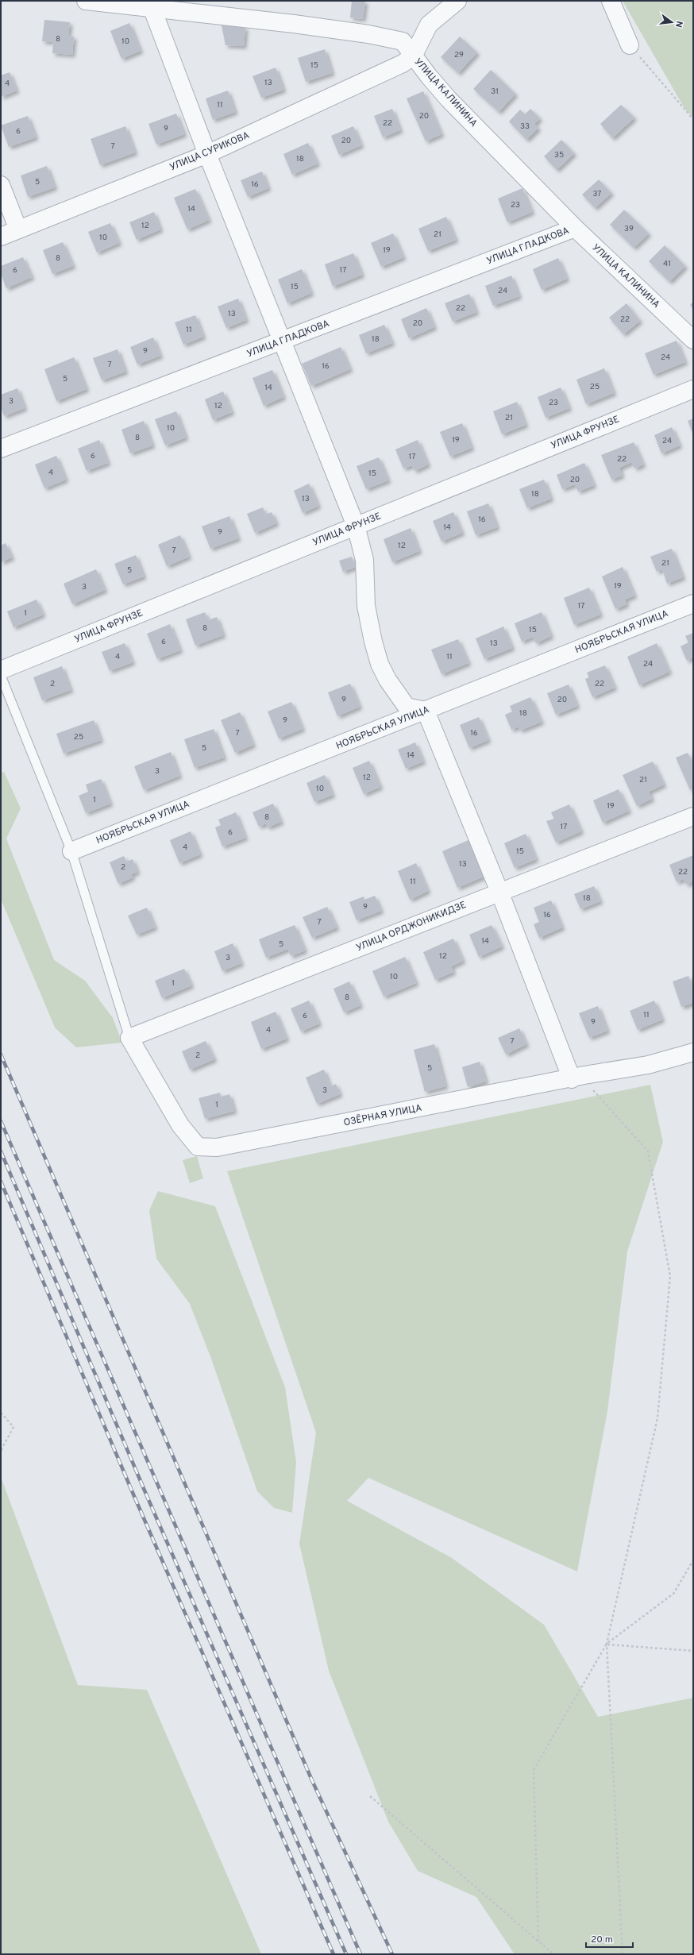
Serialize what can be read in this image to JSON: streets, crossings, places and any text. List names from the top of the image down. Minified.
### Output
{"streets":{"street":["УЛИЦА КАЛИНИНА","УЛИЦА СУРИКОВА","УЛИЦА ГЛАДКОВА","УЛИЦА ФРУНЗЕ","НОЯБРЬСКАЯ УЛИЦА","УЛИЦА ОРДЖОНИКИДЗЕ","ОЗЁРНАЯ УЛИЦА"]},"crossings":[["УЛИЦА КАЛИНИНА","УЛИЦА СУРИКОВА"],["УЛИЦА КАЛИНИНА","УЛИЦА ГЛАДКОВА"],["УЛИЦА ОРДЖОНИКИДЗЕ","ОЗЁРНАЯ УЛИЦА"]],"house_numbers":["8","10","29","15","13","4","31","11","20","22","33","9","6","20","7","35","18","5","16","37","23","14","12","39","21","10","19","8","41","6","17","15","24","22","13","22","20","11","18","9","24","7","16","5","25","14","3","23","12","21","10","8","19","24","6","17","22","4","15","20","18","13","16","14","9","12","7","21","5","19","3","17","1","8","15","6","13","4","11","24","2","22","9","20","18","9","7","16","25","5","14","3","12","21","10","1","19","8","17","6","4","15","13","2","22","11","18","9","16","7","14","5","12","3","10","1","8","11","6","9","4","7","2","5","3","1"],"scale_bar":"20 m","north":"right"}
